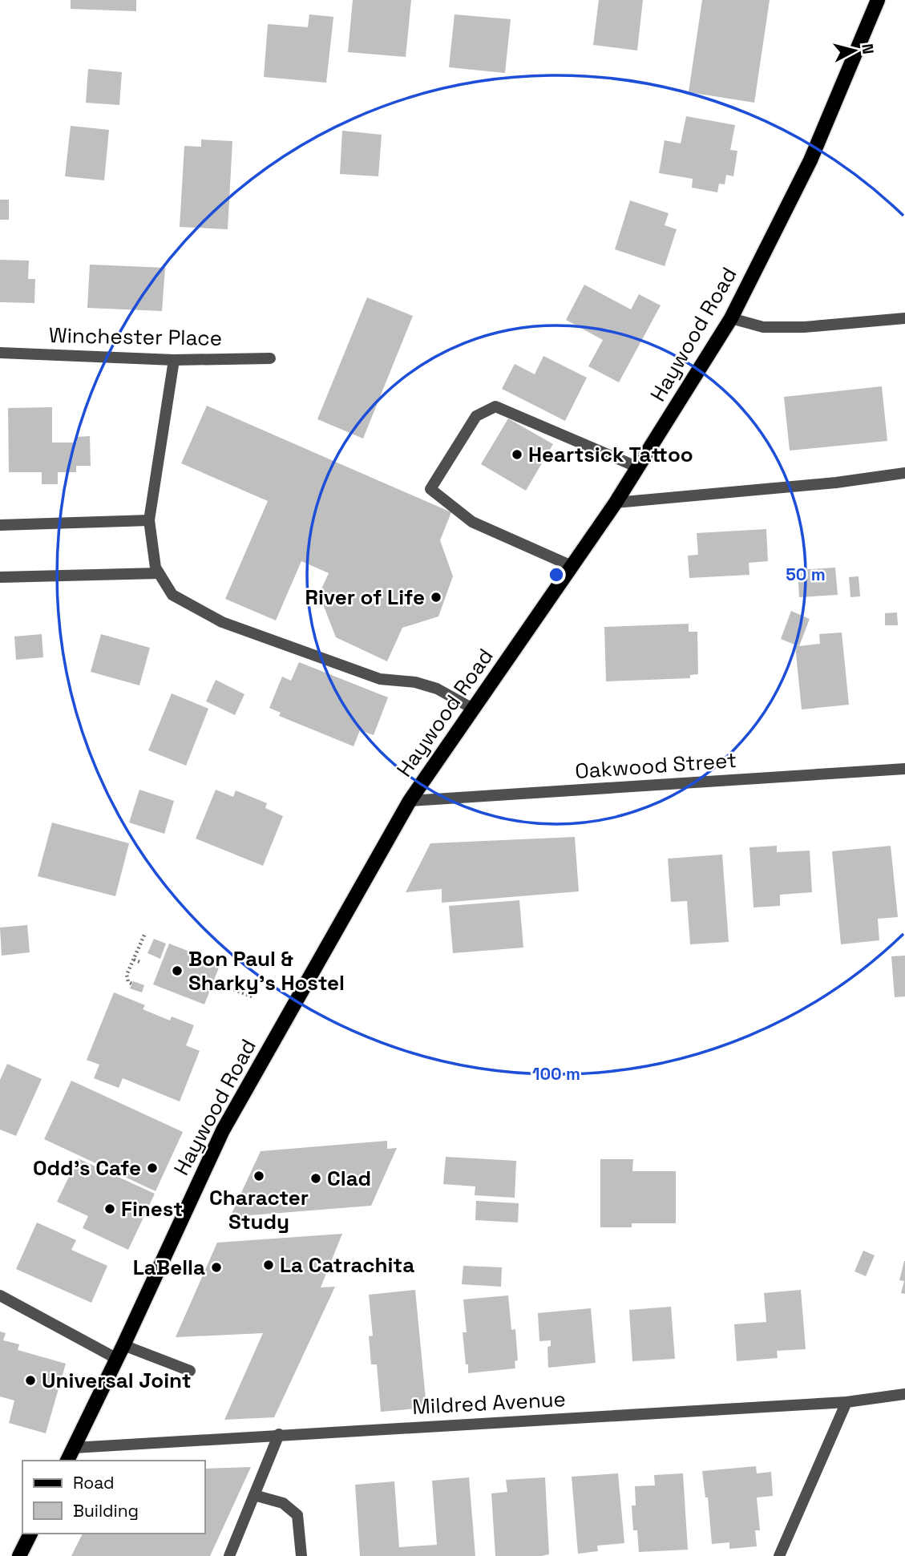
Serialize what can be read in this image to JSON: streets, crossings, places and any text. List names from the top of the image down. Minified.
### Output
{"streets":{"main road":["Haywood Road"],"street":["Winchester Place","Oakwood Street","Mildred Avenue"]},"crossings":[["Haywood Road","Oakwood Street"],["Haywood Road","Mildred Avenue"]],"places":["Heartsick Tattoo","River of Life","Bon Paul & Sharky's Hostel","Odd's Cafe","Character Study","Clad","Finest","La Catrachita","LaBella","Universal Joint"],"legend":["Road","Building"],"north":"right","rings":["50 m","100 m"]}
